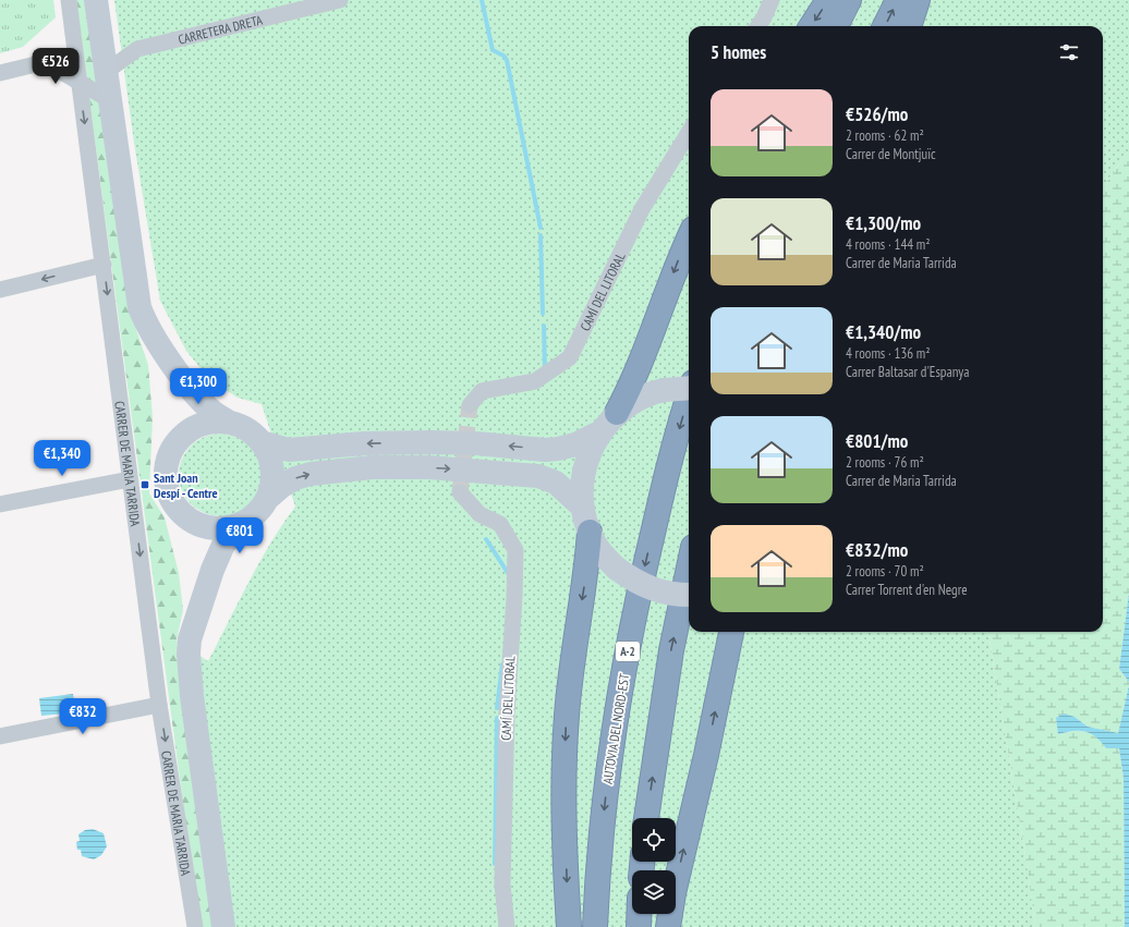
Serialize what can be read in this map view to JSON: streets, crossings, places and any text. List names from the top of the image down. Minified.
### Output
{"streets":{"highway":["A-2","AUTOVIA DEL NORD-EST"],"street":["CARRETERA DRETA","CAMÍ DEL LITORAL","CARRER DE MARIA TARRIDA"]},"one_way":["CARRER DE MARIA TARRIDA"],"places":{"transit":["Sant Joan Despí - Centre"]},"page":{"heading":"5 homes","price":["€526","€1,300","€1,340","€801","€832"],"list":[{"name":"€526/mo","note":"2 rooms · 62 m² · Carrer de Montjuïc"},{"name":"€1,300/mo","note":"4 rooms · 144 m² · Carrer de Maria Tarrida"},{"name":"€1,340/mo","note":"4 rooms · 136 m² · Carrer Baltasar d'Espanya"},{"name":"€801/mo","note":"2 rooms · 76 m² · Carrer de Maria Tarrida"},{"name":"€832/mo","note":"2 rooms · 70 m² · Carrer Torrent d'en Negre"}]}}
